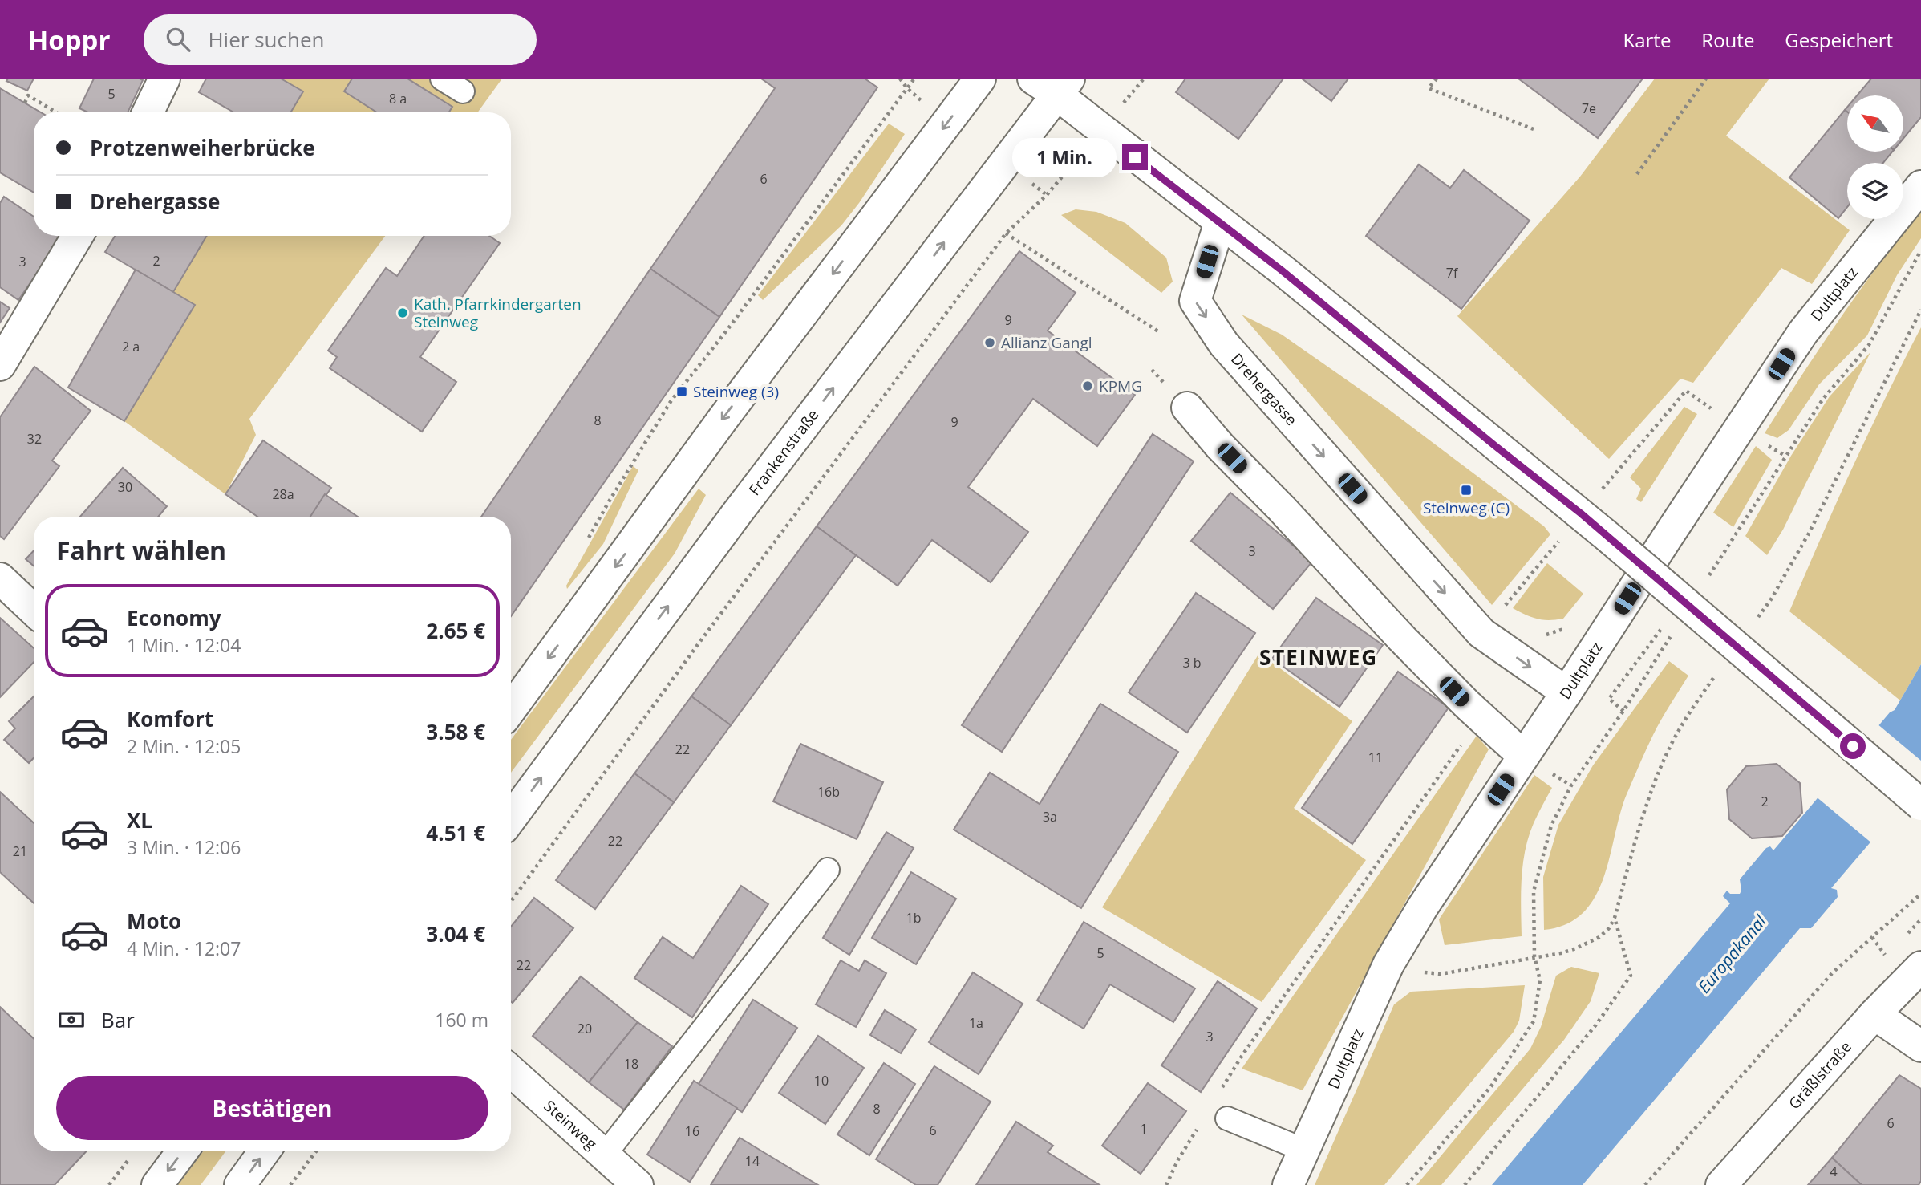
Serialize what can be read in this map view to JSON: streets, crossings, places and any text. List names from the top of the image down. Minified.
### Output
{"streets":{"street":["Dultplatz","Drehergasse","Frankenstraße","Gräßlstraße","Steinweg"]},"crossings":[["Dultplatz","Drehergasse"]],"districts":["STEINWEG"],"water":["Europakanal"],"places":{"other":["Kath. Pfarrkindergarten Steinweg","Allianz Gangl","KPMG"],"transit":["Steinweg (3)","Steinweg (C)"]},"house_numbers":["5","8 a","7e","6","2","3","7f","9","2 a","8","9","32","30","28a","3","3 b","22","11","16b","2","3a","22","21","1b","5","22","1a","20","3","18","10","8","6","1","6","16","14","4"],"north":"top left","page":{"header":"Hoppr","search":"Hier suchen","nav":["Karte","Route","Gespeichert"],"banner":["Protzenweiherbrücke","Drehergasse"],"bubble":"1 Min.","heading":"Fahrt wählen","list":[{"name":"Economy","note":"1 Min. · 12:04","value":"2.65 €"},{"name":"Komfort","note":"2 Min. · 12:05","value":"3.58 €"},{"name":"XL","note":"3 Min. · 12:06","value":"4.51 €"},{"name":"Moto","note":"4 Min. · 12:07","value":"3.04 €"}],"pay":["Bar","160 m"],"buttons":"Bestätigen"}}
